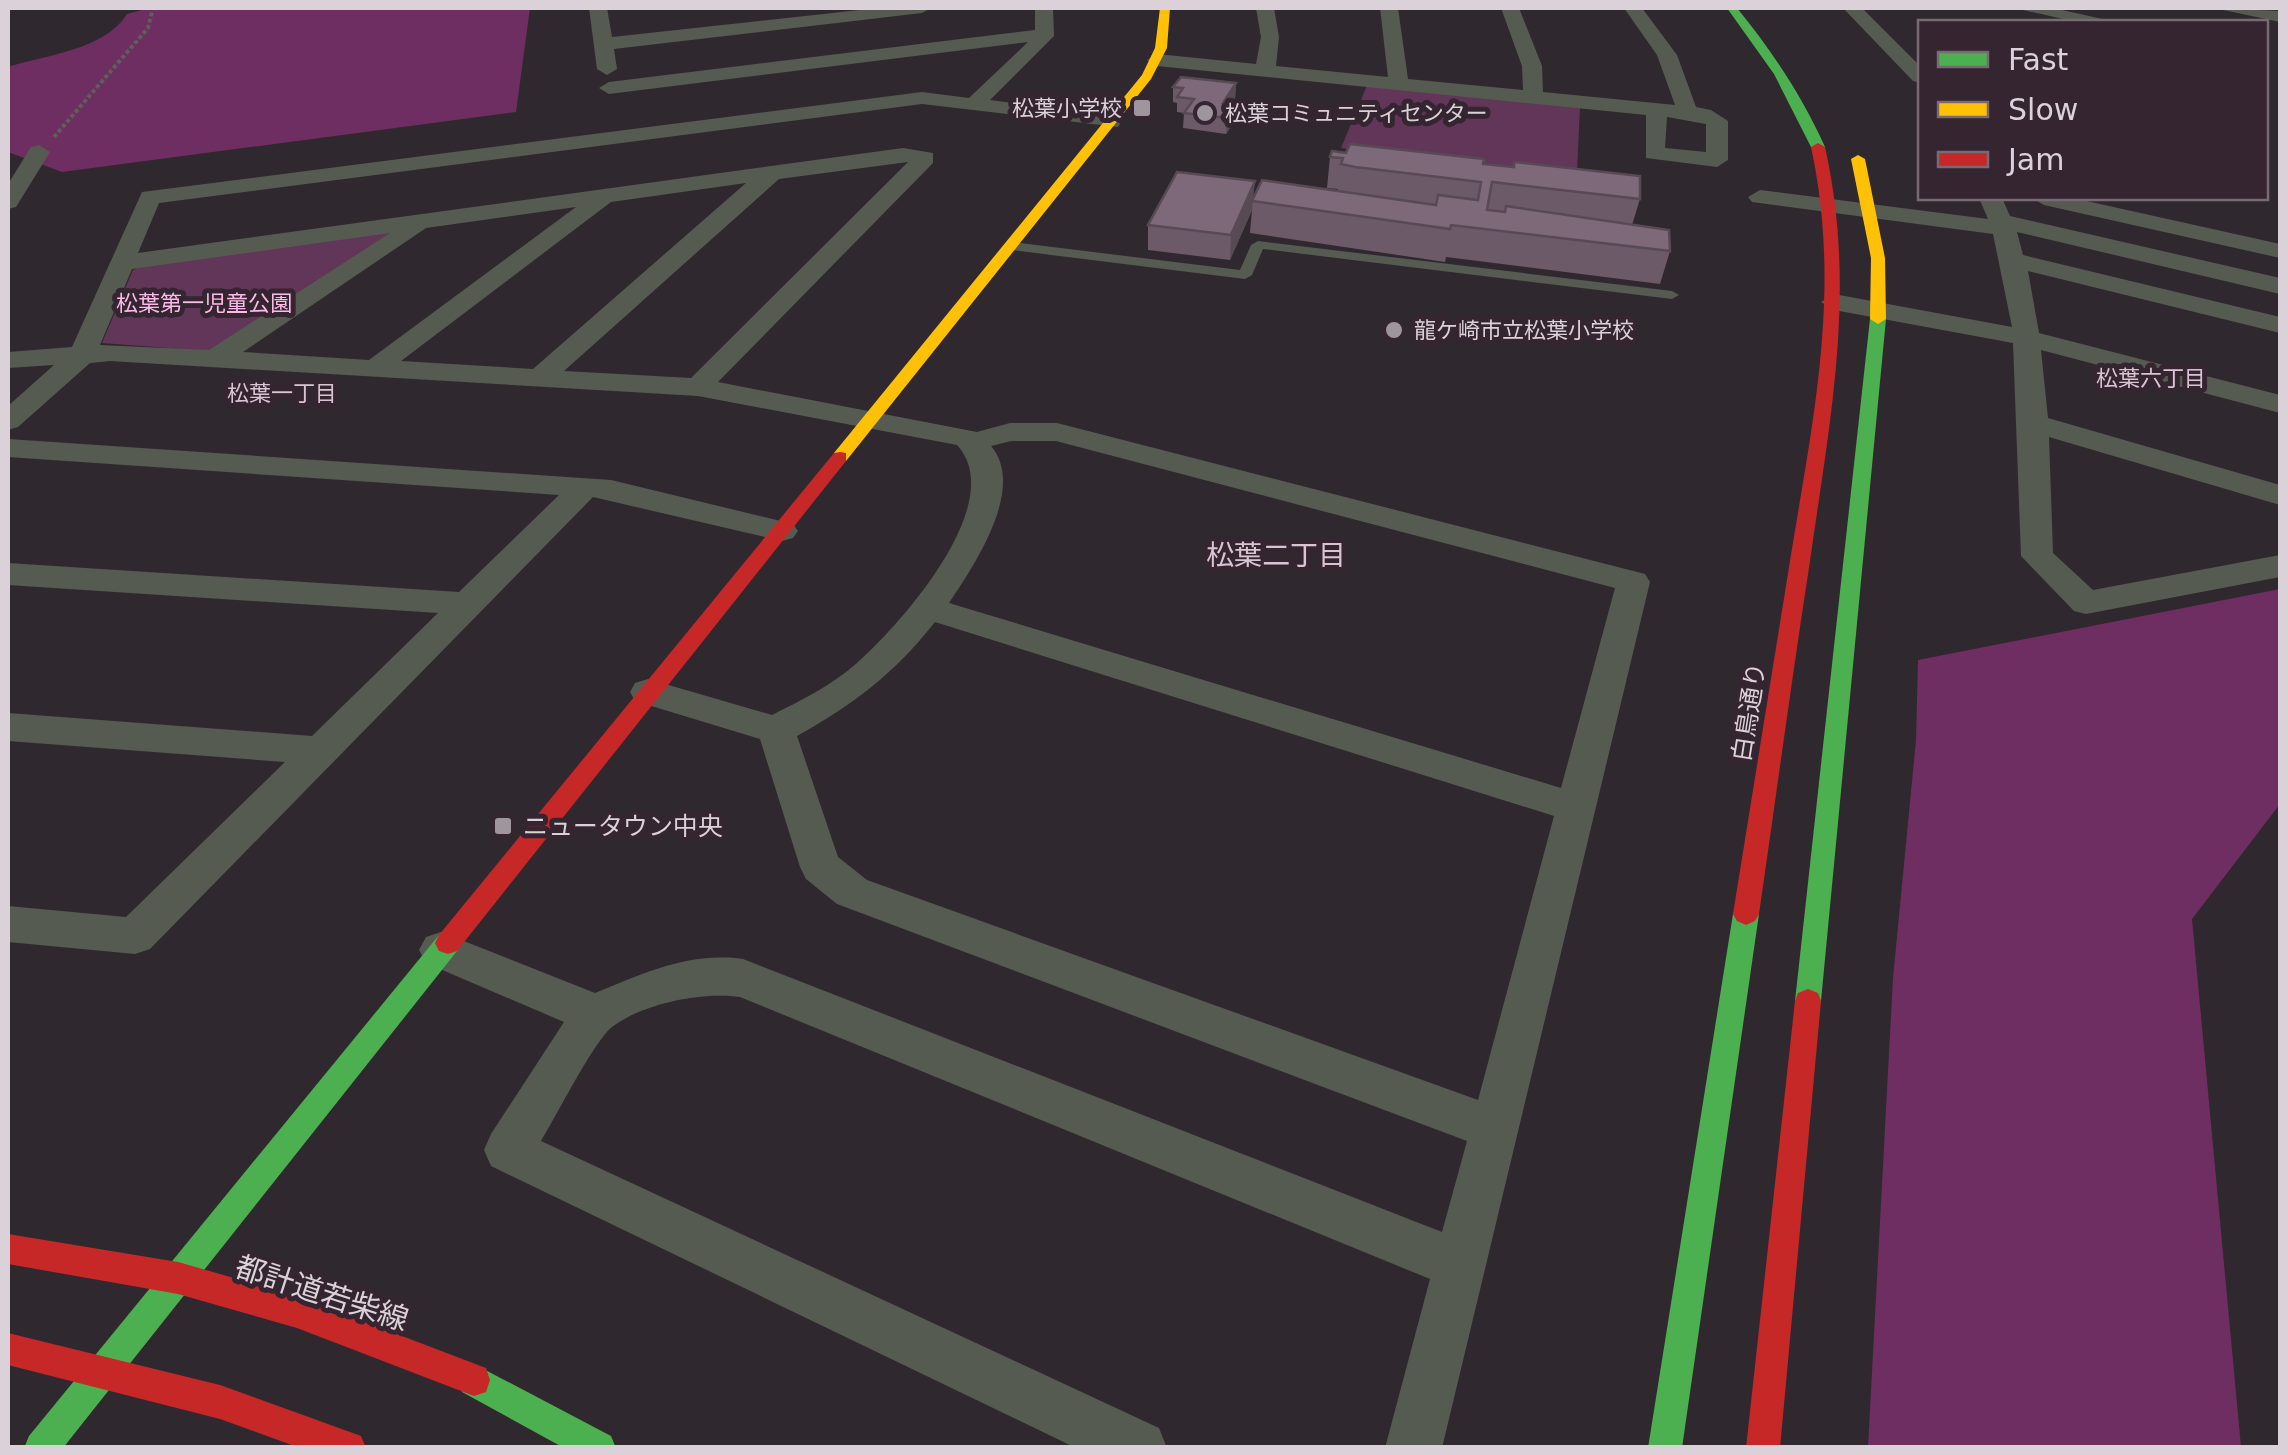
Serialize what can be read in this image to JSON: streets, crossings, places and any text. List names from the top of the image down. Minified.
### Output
{"streets":{"main road":["白鳥通り","都計道若柴線"]},"districts":["松葉六丁目","松葉一丁目","松葉二丁目"],"parks":["松葉第一児童公園"],"places":{"transit":["松葉小学校","ニュータウン中央"],"other":["松葉コミュニティセンター","龍ケ崎市立松葉小学校"]},"legend":["Fast","Slow","Jam"]}
